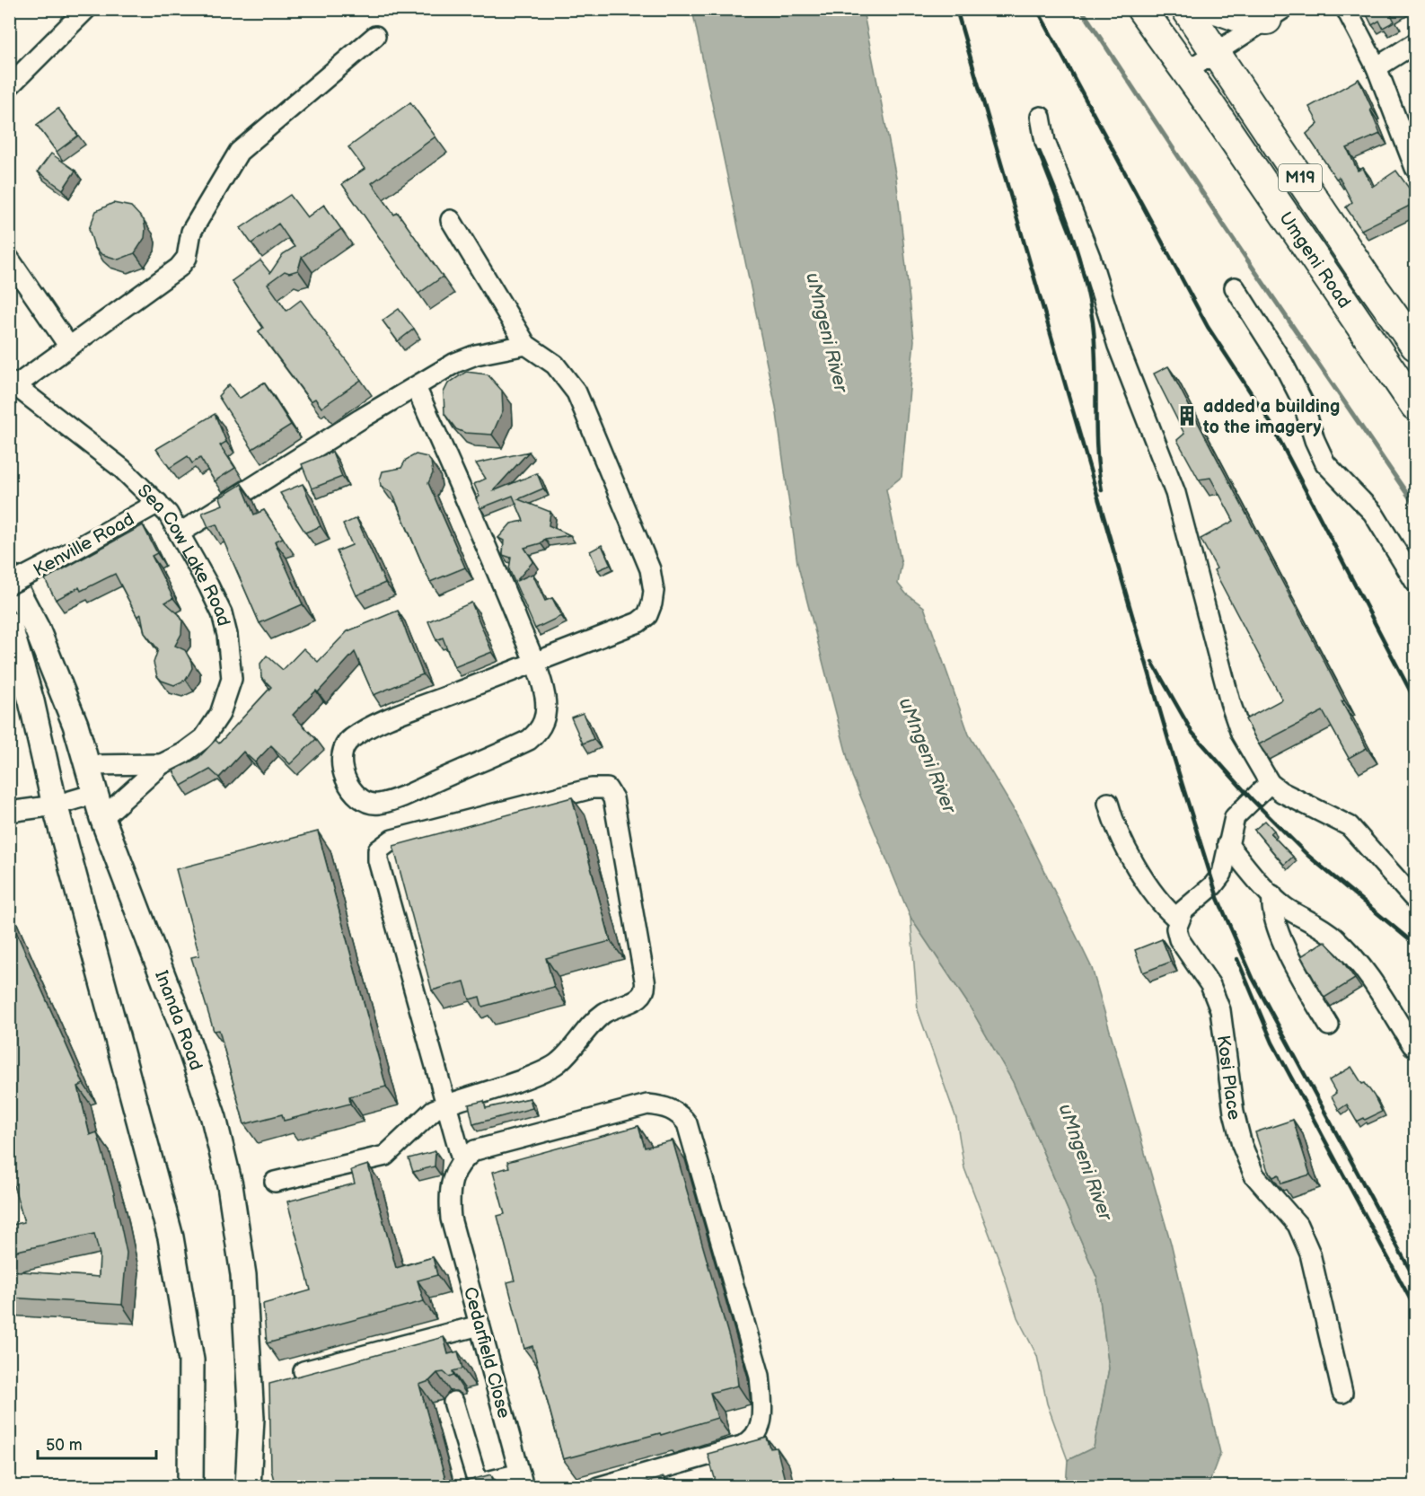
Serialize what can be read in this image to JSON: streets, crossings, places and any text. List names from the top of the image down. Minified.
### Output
{"streets":{"highway":["M19","Umgeni Road"],"main road":["Inanda Road"],"street":["Kenville Road","Sea Cow Lake Road","Kosi Place","Cedarfield Close"]},"crossings":[["Kenville Road","Sea Cow Lake Road"],["Sea Cow Lake Road","Inanda Road"]],"water":["uMngeni River"],"places":{"building":["added a building to the imagery"]},"scale_bar":"50 m"}
